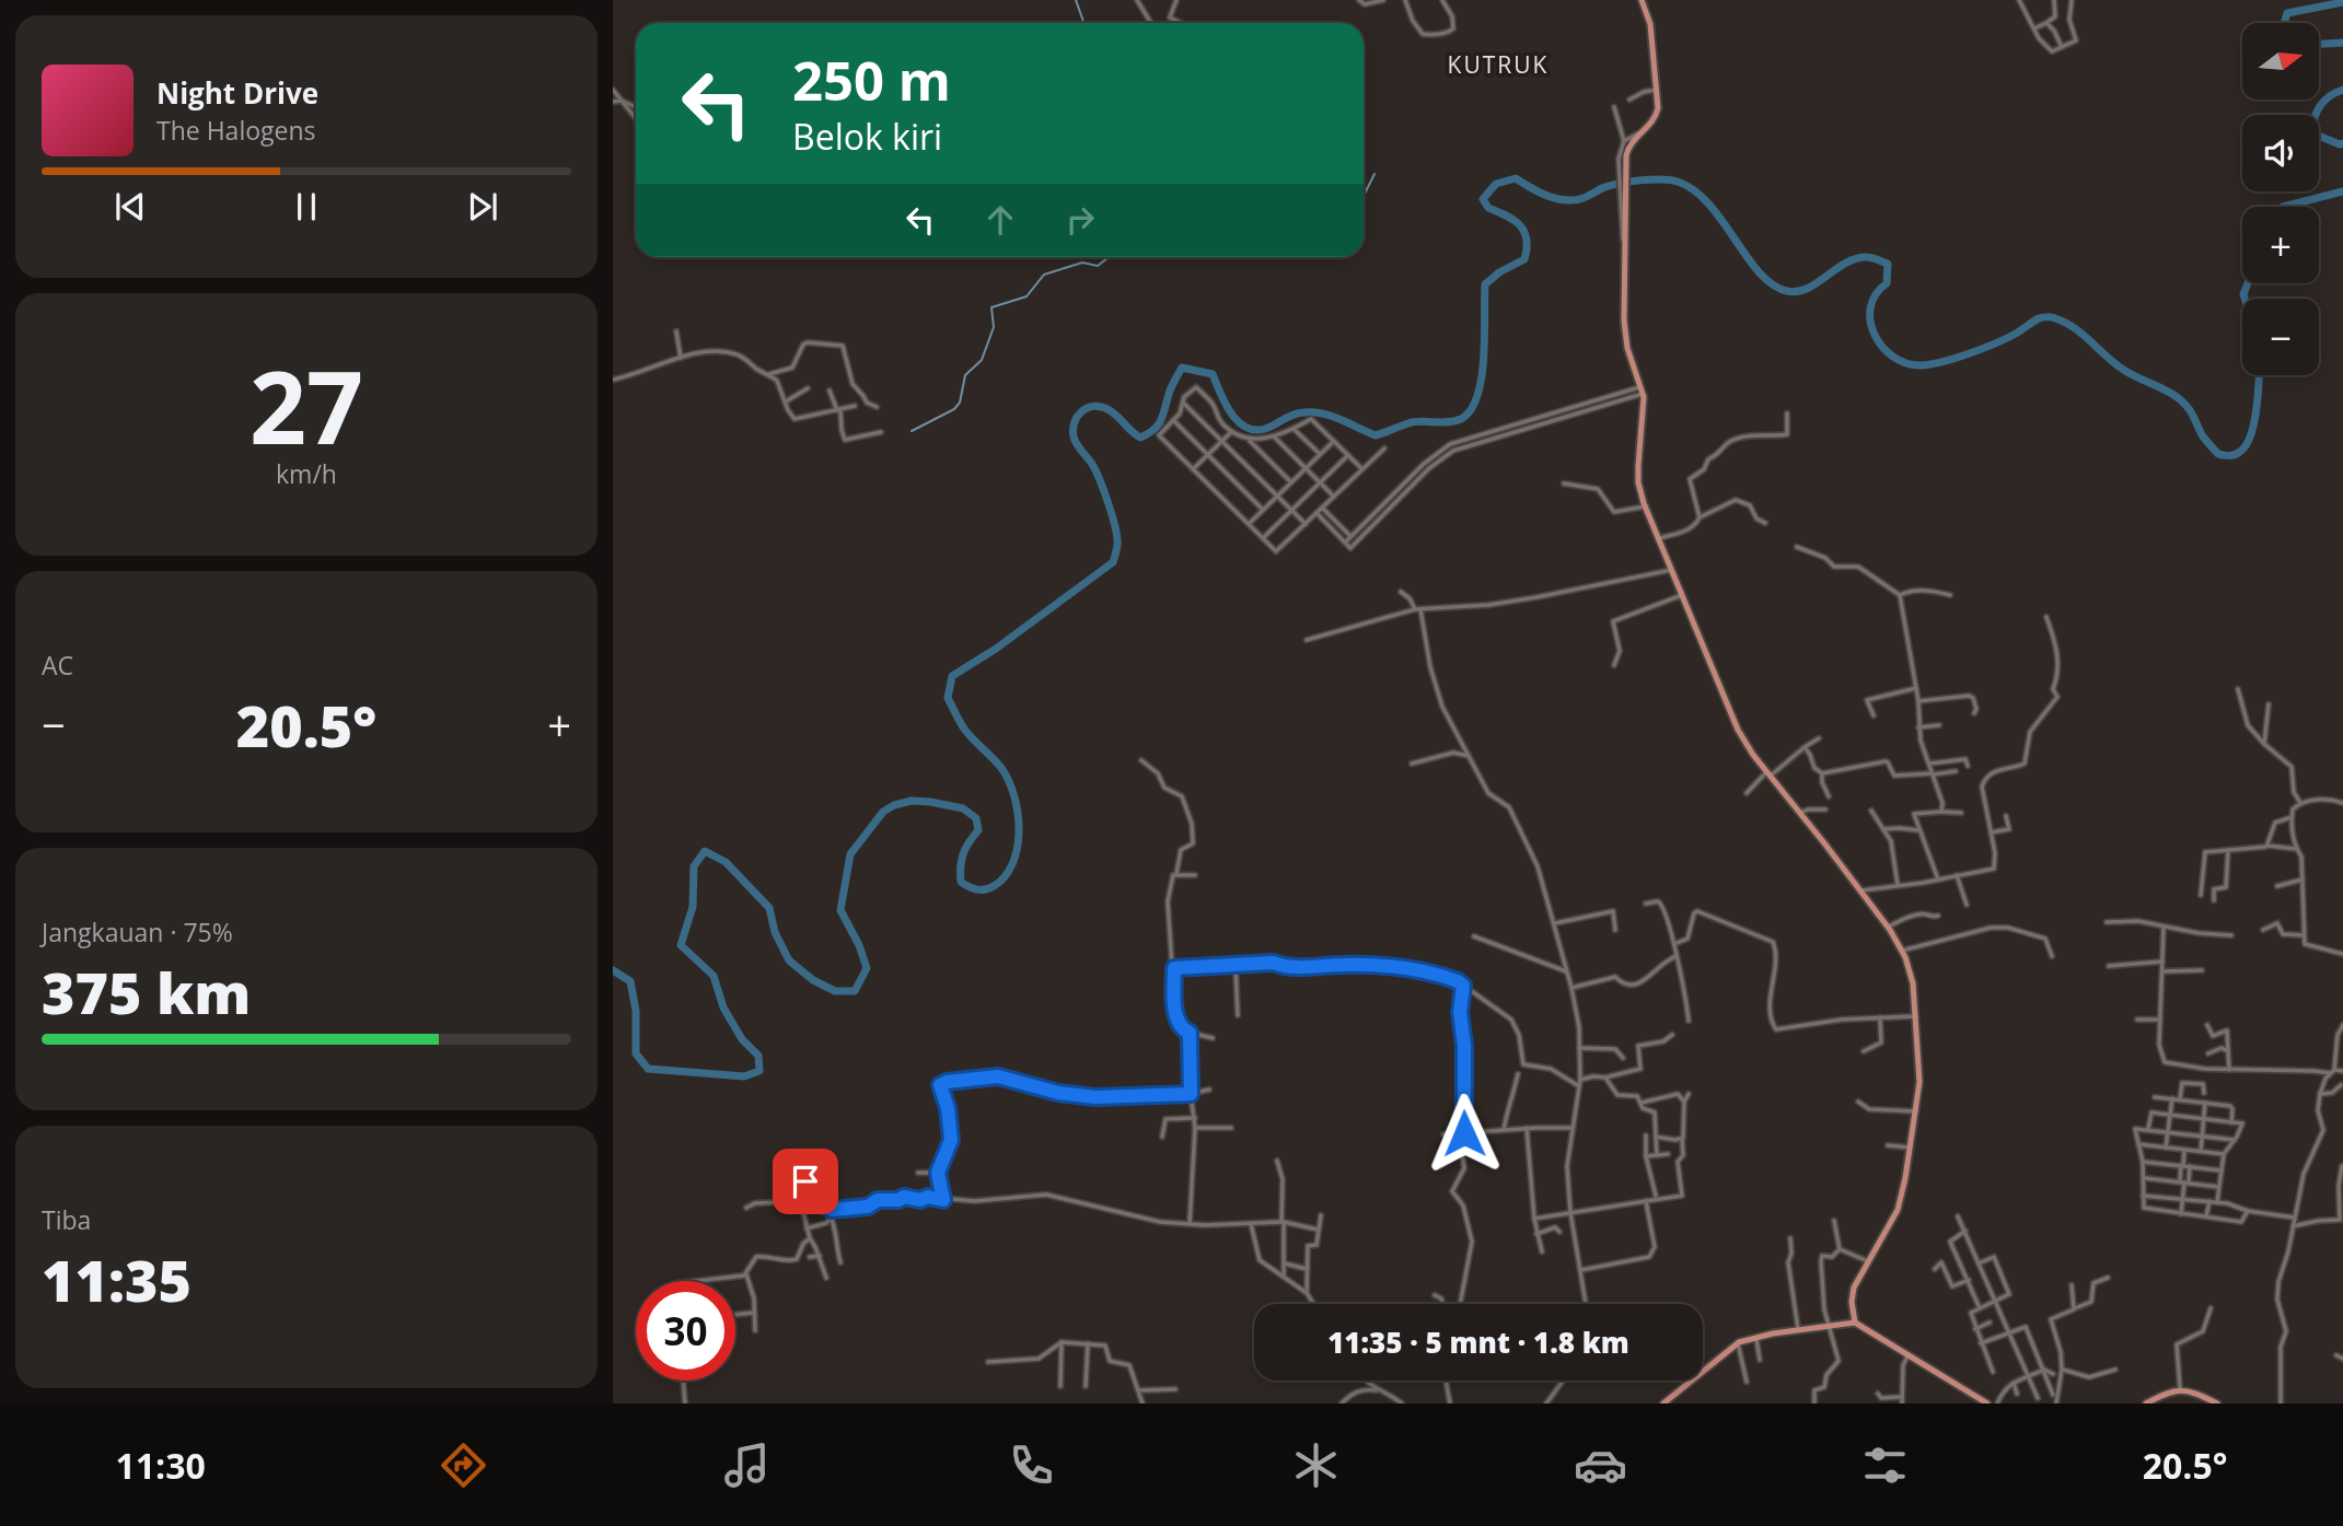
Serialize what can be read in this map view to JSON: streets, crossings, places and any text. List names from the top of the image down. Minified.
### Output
{"districts":["KUTRUK"],"north":"right","page":{"map_buttons":["+","−"],"turn":["250 m","Belok kiri"],"song":["Night Drive","The Halogens"],"tile":[["27","km/h"],"AC",["Jangkauan · 75%","375 km"],["Tiba","11:35"]],"heat":["−","20.5°","+"],"limit":"30","trip":"11:35 · 5 mnt · 1.8 km","tabs":["11:30","20.5°"]}}
